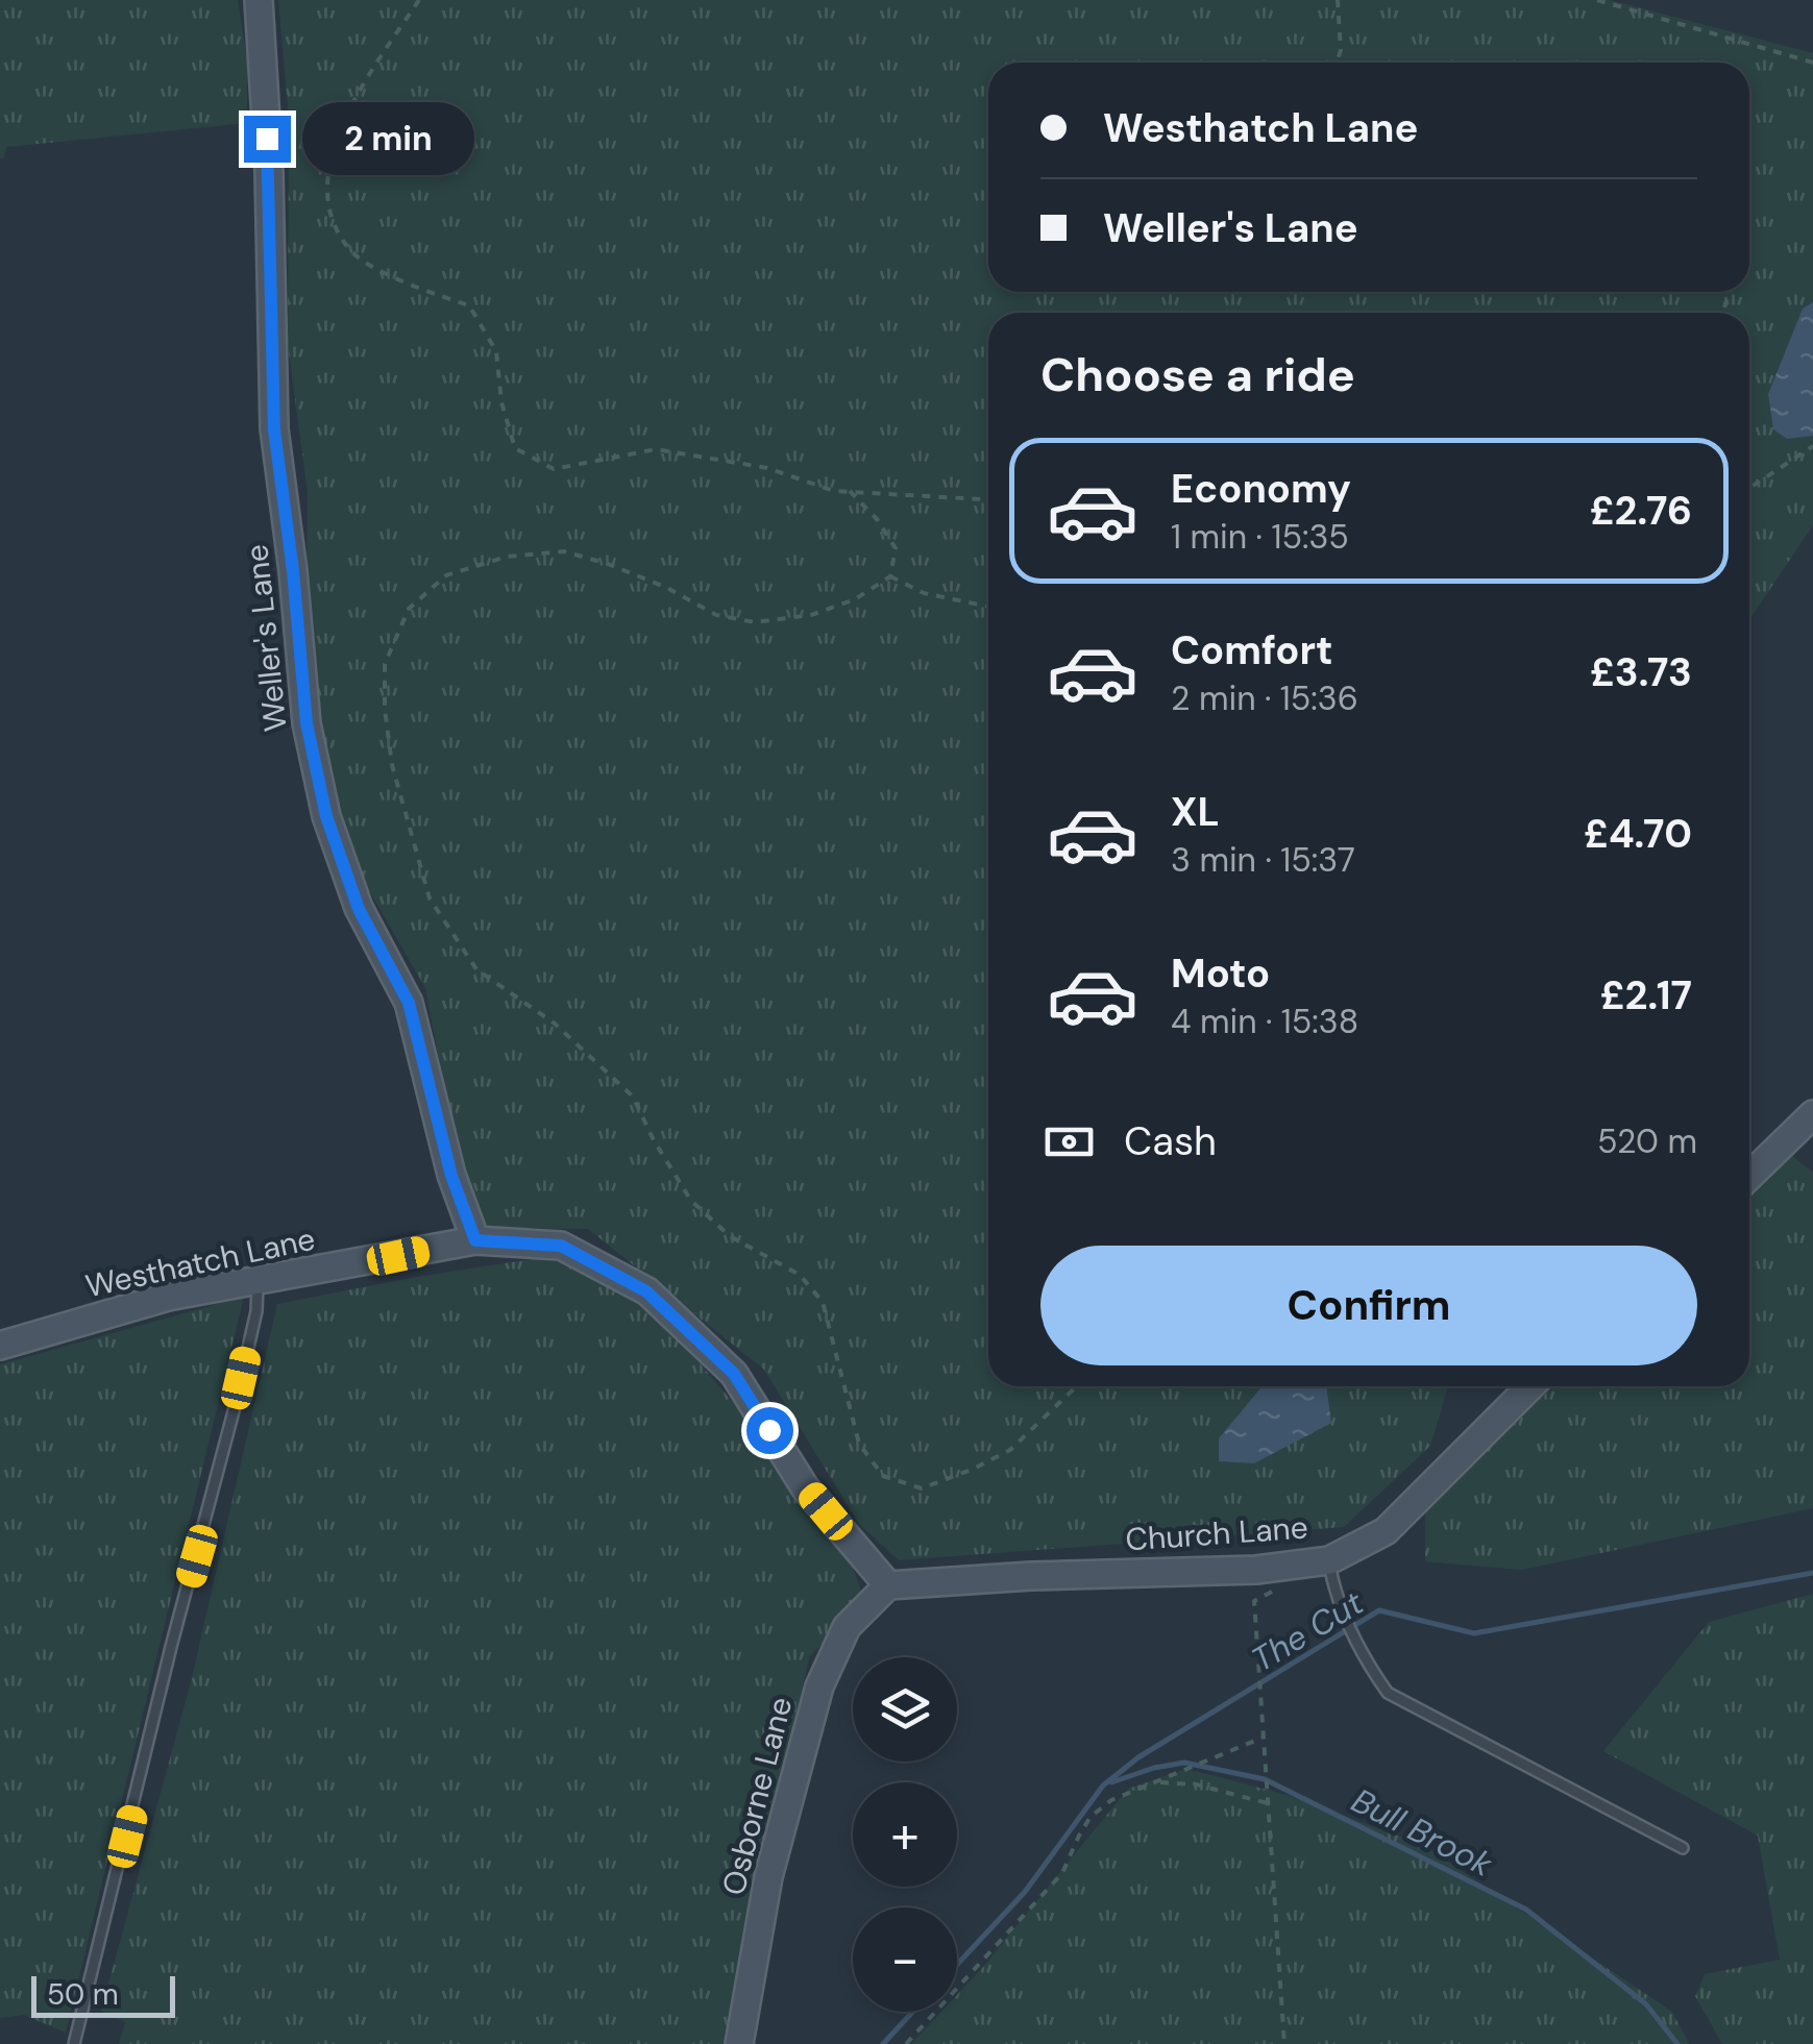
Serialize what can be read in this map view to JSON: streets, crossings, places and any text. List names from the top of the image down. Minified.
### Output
{"streets":{"street":["Weller's Lane","Westhatch Lane","Church Lane","Osborne Lane"]},"crossings":[["Weller's Lane","Westhatch Lane"],["Westhatch Lane","Church Lane"],["Westhatch Lane","Osborne Lane"],["Church Lane","Osborne Lane"]],"water":["The Cut","Bull Brook"],"scale_bar":"50 m","page":{"banner":["Westhatch Lane","Weller's Lane"],"bubble":"2 min","heading":"Choose a ride","list":[{"name":"Economy","note":"1 min · 15:35","value":"£2.76"},{"name":"Comfort","note":"2 min · 15:36","value":"£3.73"},{"name":"XL","note":"3 min · 15:37","value":"£4.70"},{"name":"Moto","note":"4 min · 15:38","value":"£2.17"}],"pay":["Cash","520 m"],"buttons":"Confirm","map_buttons":["+","−"],"scale":"50 m"}}
